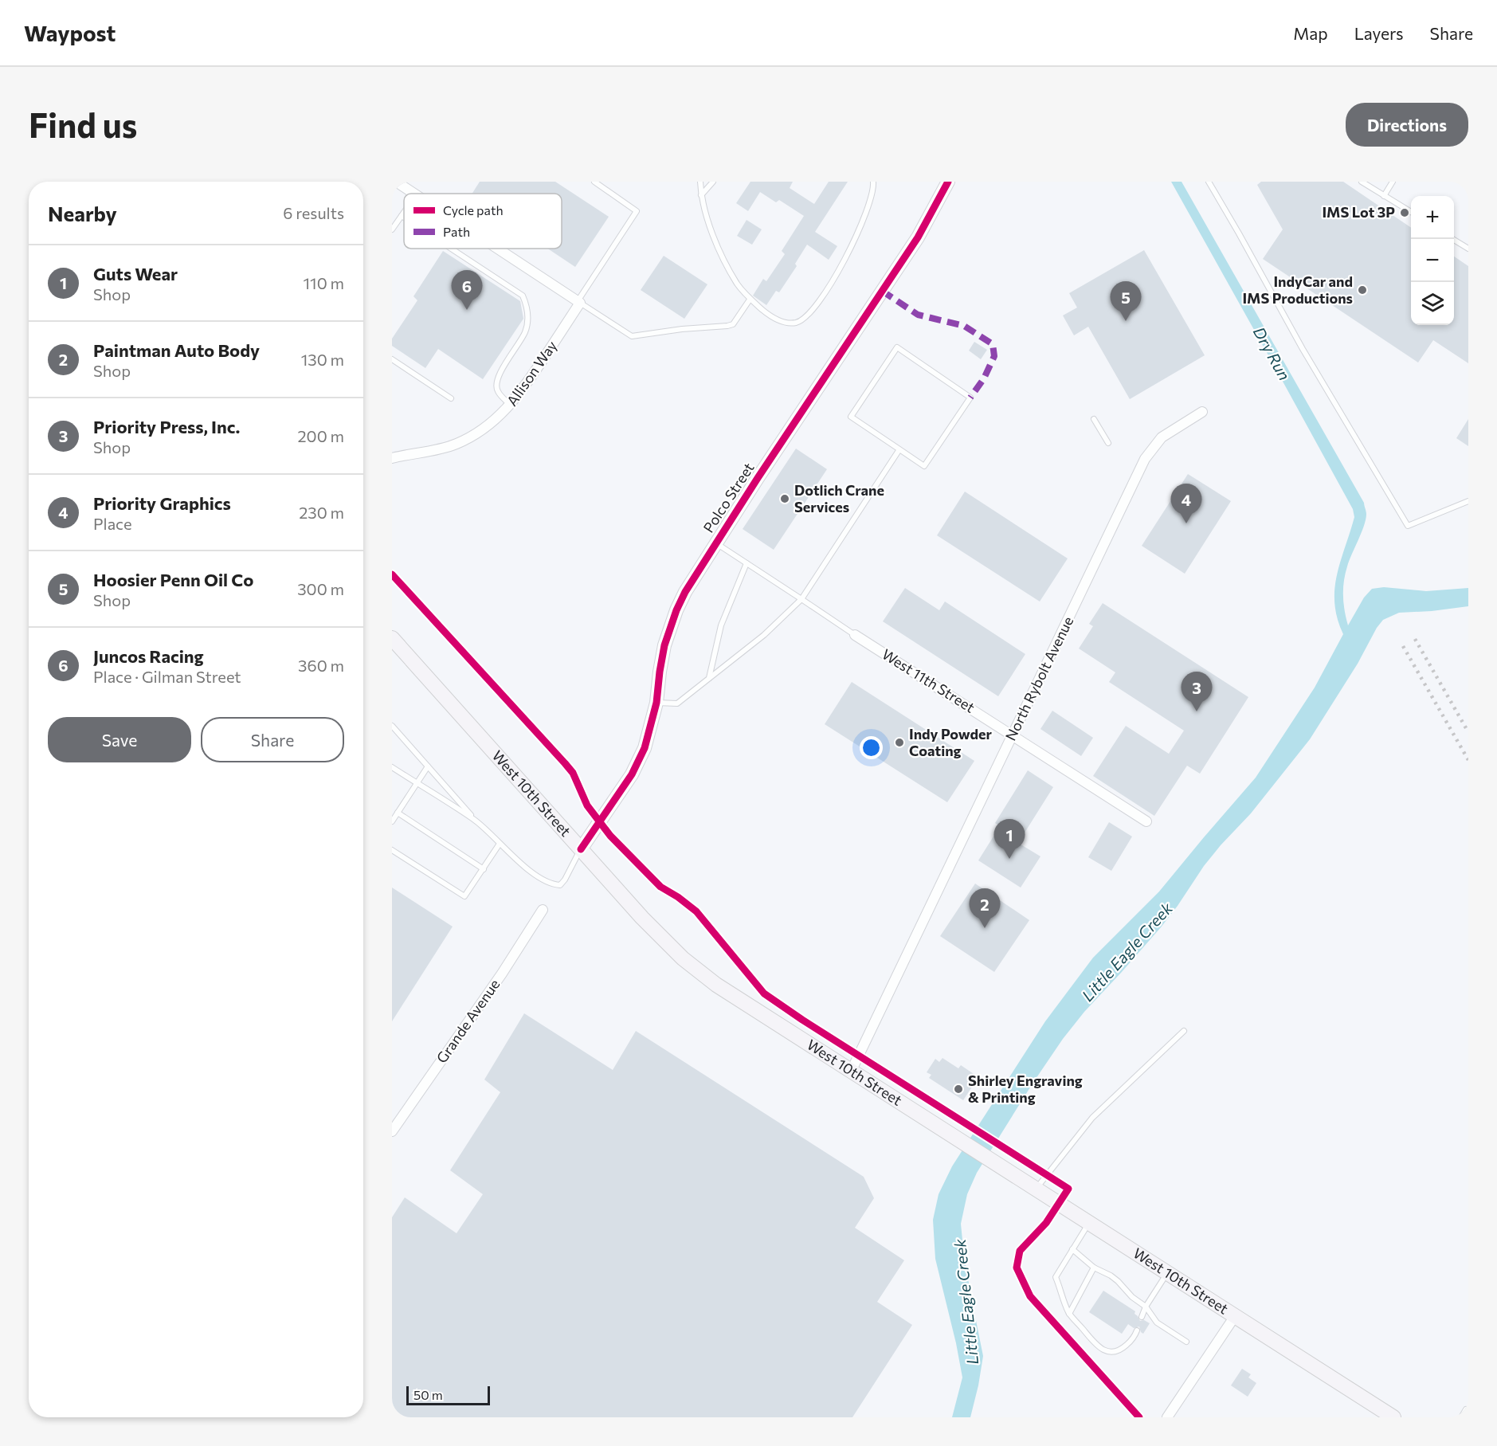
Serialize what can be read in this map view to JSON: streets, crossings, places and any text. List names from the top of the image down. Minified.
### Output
{"streets":{"main road":["West 10th Street"],"street":["Allison Way","Polco Street","North Rybolt Avenue","West 11th Street","Grande Avenue"]},"crossings":[["Polco Street","West 10th Street"],["North Rybolt Avenue","West 11th Street"],["North Rybolt Avenue","West 10th Street"]],"water":["Dry Run","Little Eagle Creek"],"places":["IMS Lot 3P","IndyCar and IMS Productions","Dotlich Crane Services","Indy Powder Coating","Shirley Engraving & Printing"],"legend":["Cycle path","Path"],"scale_bar":"50 m","page":{"header":"Waypost","nav":["Map","Layers","Share"],"buttons":["Directions",["Save","Share"]],"title":"Find us","heading":["Nearby","6 results"],"map_buttons":["+","−"],"list":[{"mark":"1","name":"Guts Wear","note":"Shop","value":"110 m"},{"mark":"2","name":"Paintman Auto Body","note":"Shop","value":"130 m"},{"mark":"3","name":"Priority Press, Inc.","note":"Shop","value":"200 m"},{"mark":"4","name":"Priority Graphics","note":"Place","value":"230 m"},{"mark":"5","name":"Hoosier Penn Oil Co","note":"Shop","value":"300 m"},{"mark":"6","name":"Juncos Racing","note":"Place · Gilman Street","value":"360 m"}],"pins":["6","5","4","3","1","2"],"scale":"50 m"}}
